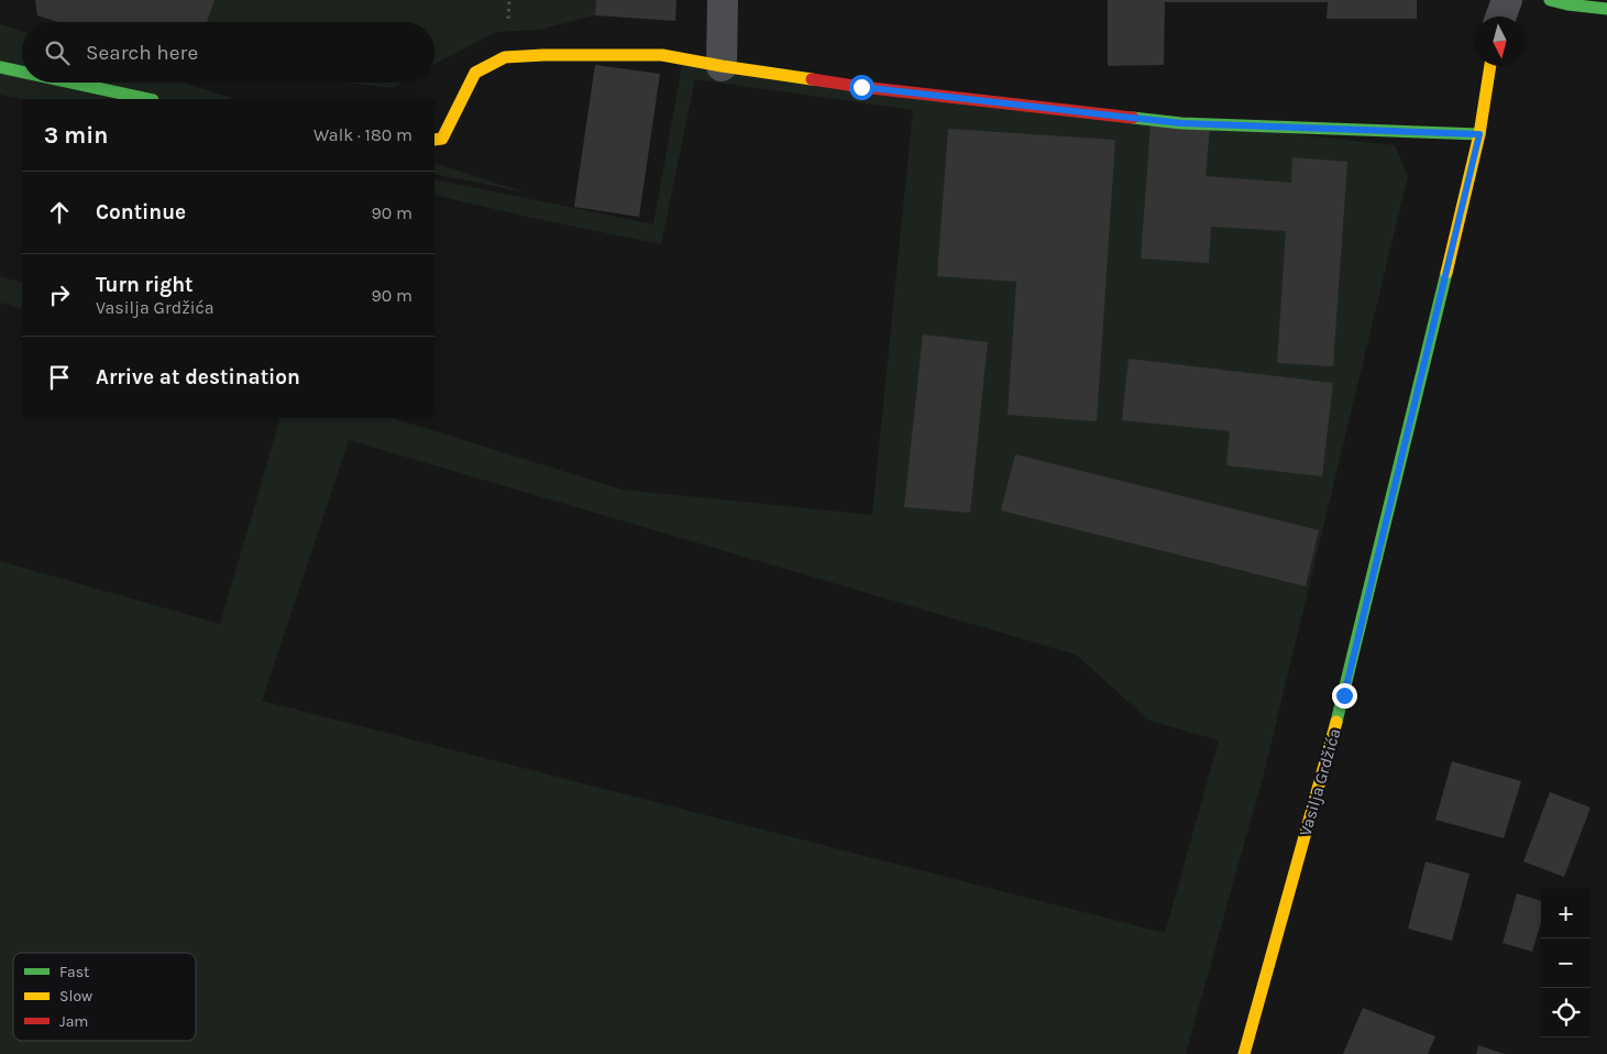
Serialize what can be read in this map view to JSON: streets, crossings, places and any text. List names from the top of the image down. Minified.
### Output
{"streets":{"street":["Vasilja Grdžića"]},"legend":["Fast","Slow","Jam"],"north":"bottom","page":{"search":"Search here","heading":["3 min","Walk · 180 m"],"list":[["Continue","90 m"],["Turn right","Vasilja Grdžića","90 m"],"Arrive at destination"],"map_buttons":["+","−"]}}
